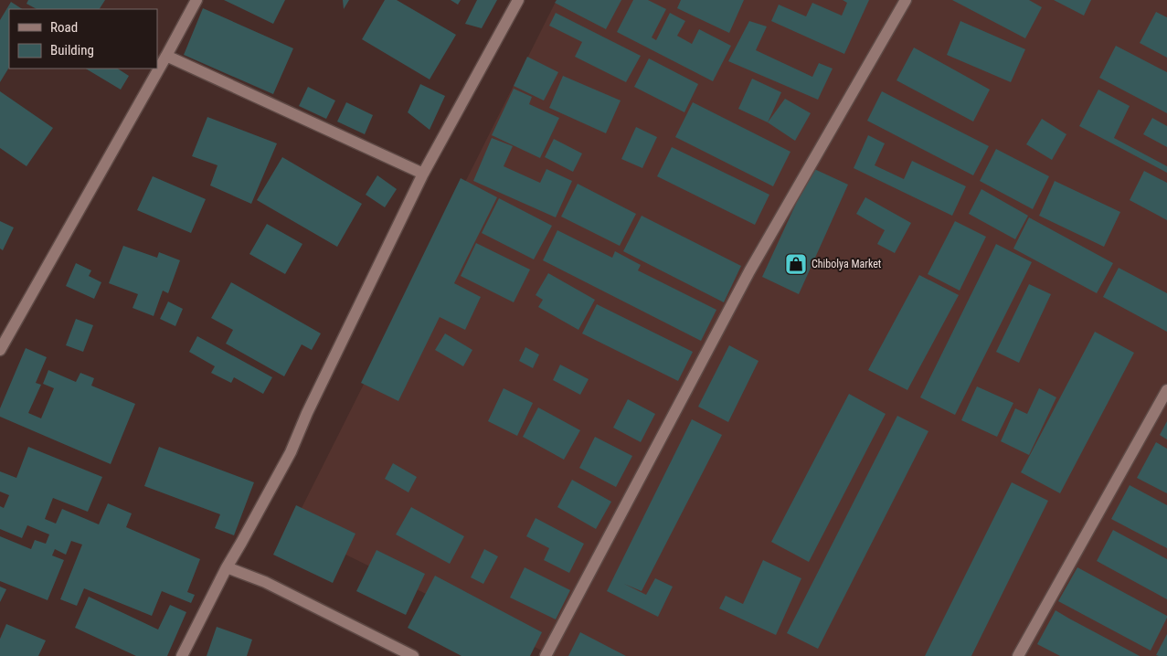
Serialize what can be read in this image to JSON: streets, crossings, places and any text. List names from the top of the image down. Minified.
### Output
{"places":{"shop":["Chibolya Market"]},"legend":["Road","Building"]}
